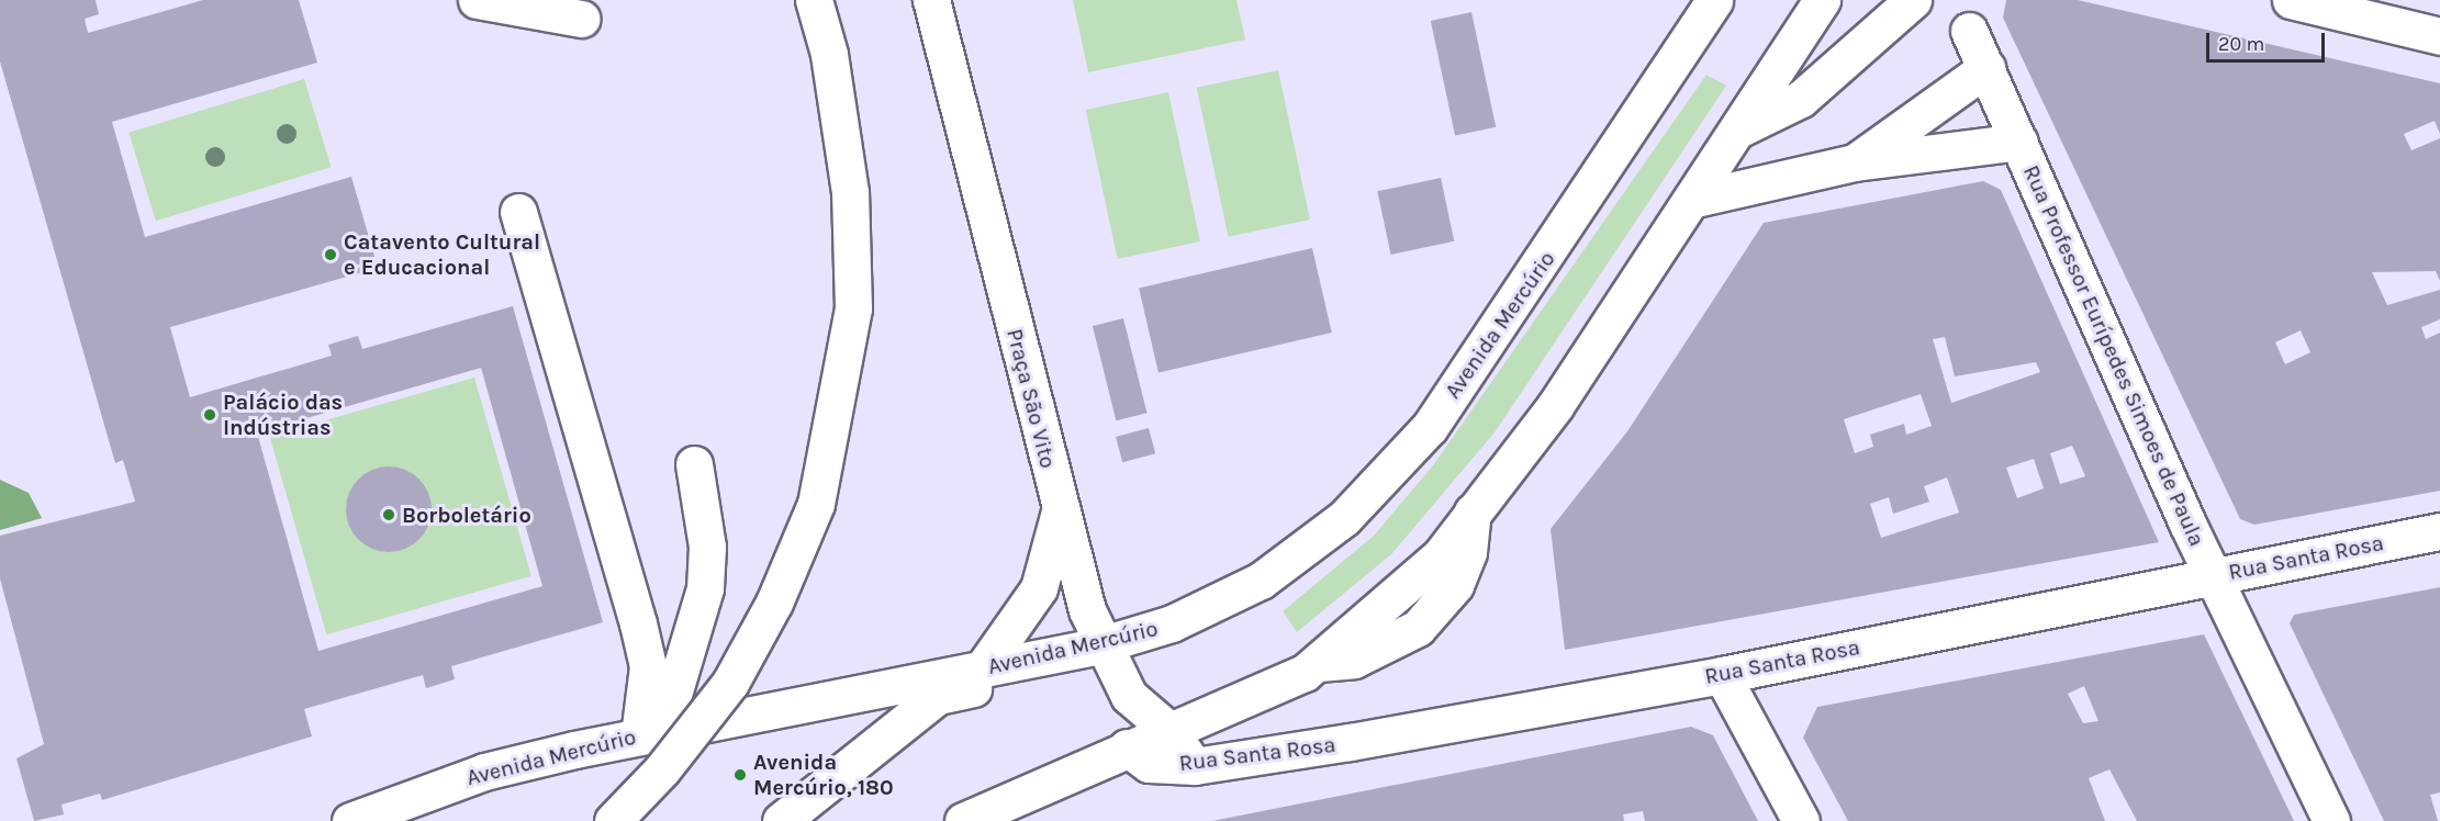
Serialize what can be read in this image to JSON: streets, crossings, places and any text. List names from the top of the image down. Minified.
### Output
{"streets":{"main road":["Avenida Mercúrio","Rua Professor Eurípedes Simoes de Paula","Praça São Vito","Rua Santa Rosa"]},"crossings":[["Avenida Mercúrio","Praça São Vito"],["Rua Professor Eurípedes Simoes de Paula","Rua Santa Rosa"],["Praça São Vito","Rua Santa Rosa"]],"places":["Catavento Cultural e Educacional","Palácio das Indústrias","Borboletário","Avenida Mercúrio, 180"],"scale_bar":"20 m"}
